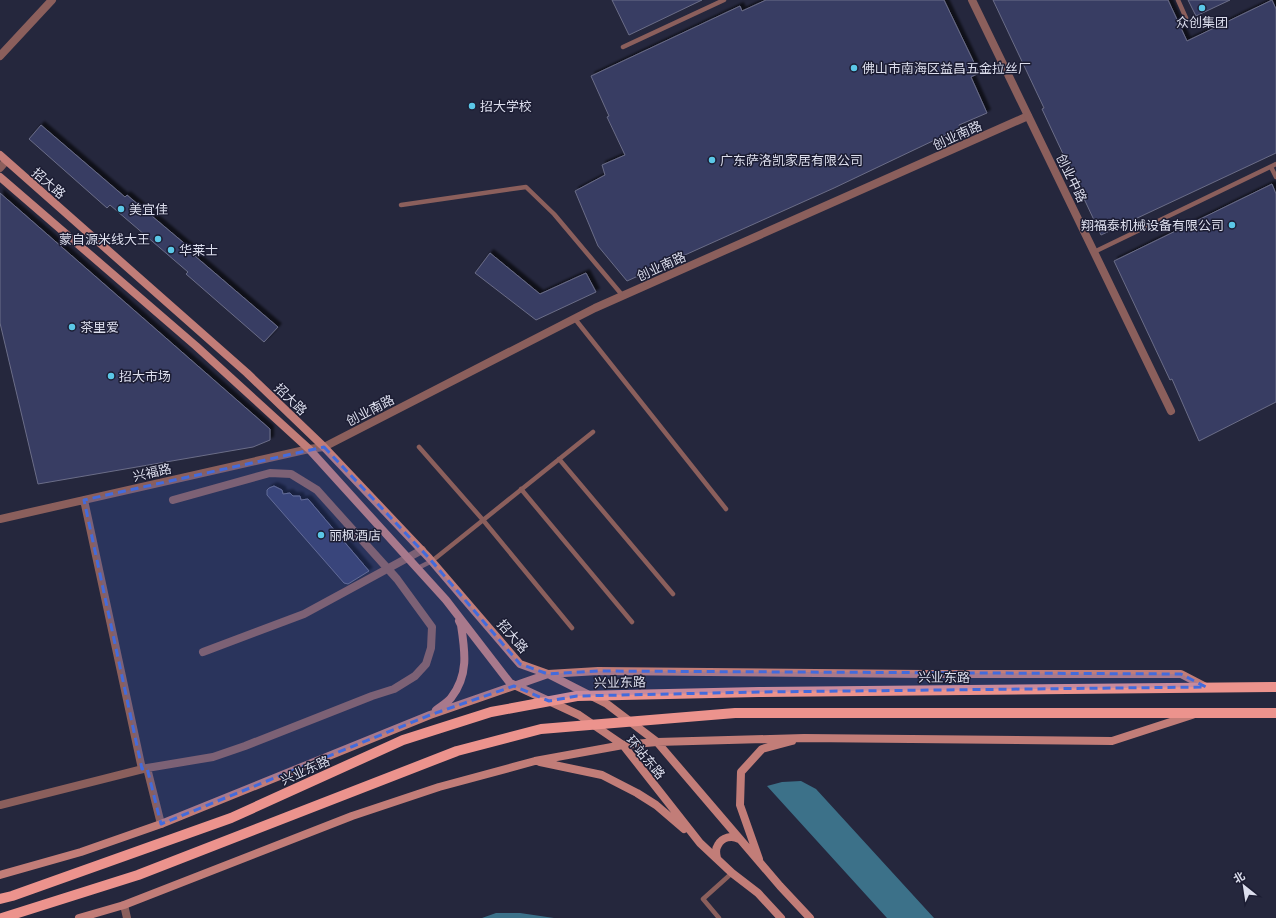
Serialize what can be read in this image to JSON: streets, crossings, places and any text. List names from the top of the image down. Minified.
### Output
{"streets":{"main road":["招大路","兴业东路","环站东路"],"street":["创业南路","创业中路","兴福路"]},"crossings":[["创业南路","创业中路"],["创业南路","招大路"],["创业南路","兴福路"],["招大路","兴福路"],["招大路","环站东路"]],"places":["众创集团","佛山市南海区益昌五金拉丝厂","招大学校","广东萨洛凯家居有限公司","美宜佳","翔福泰机械设备有限公司","蒙自源米线大王","华莱士","茶里爱","招大市场","丽枫酒店"],"north":"top left"}
